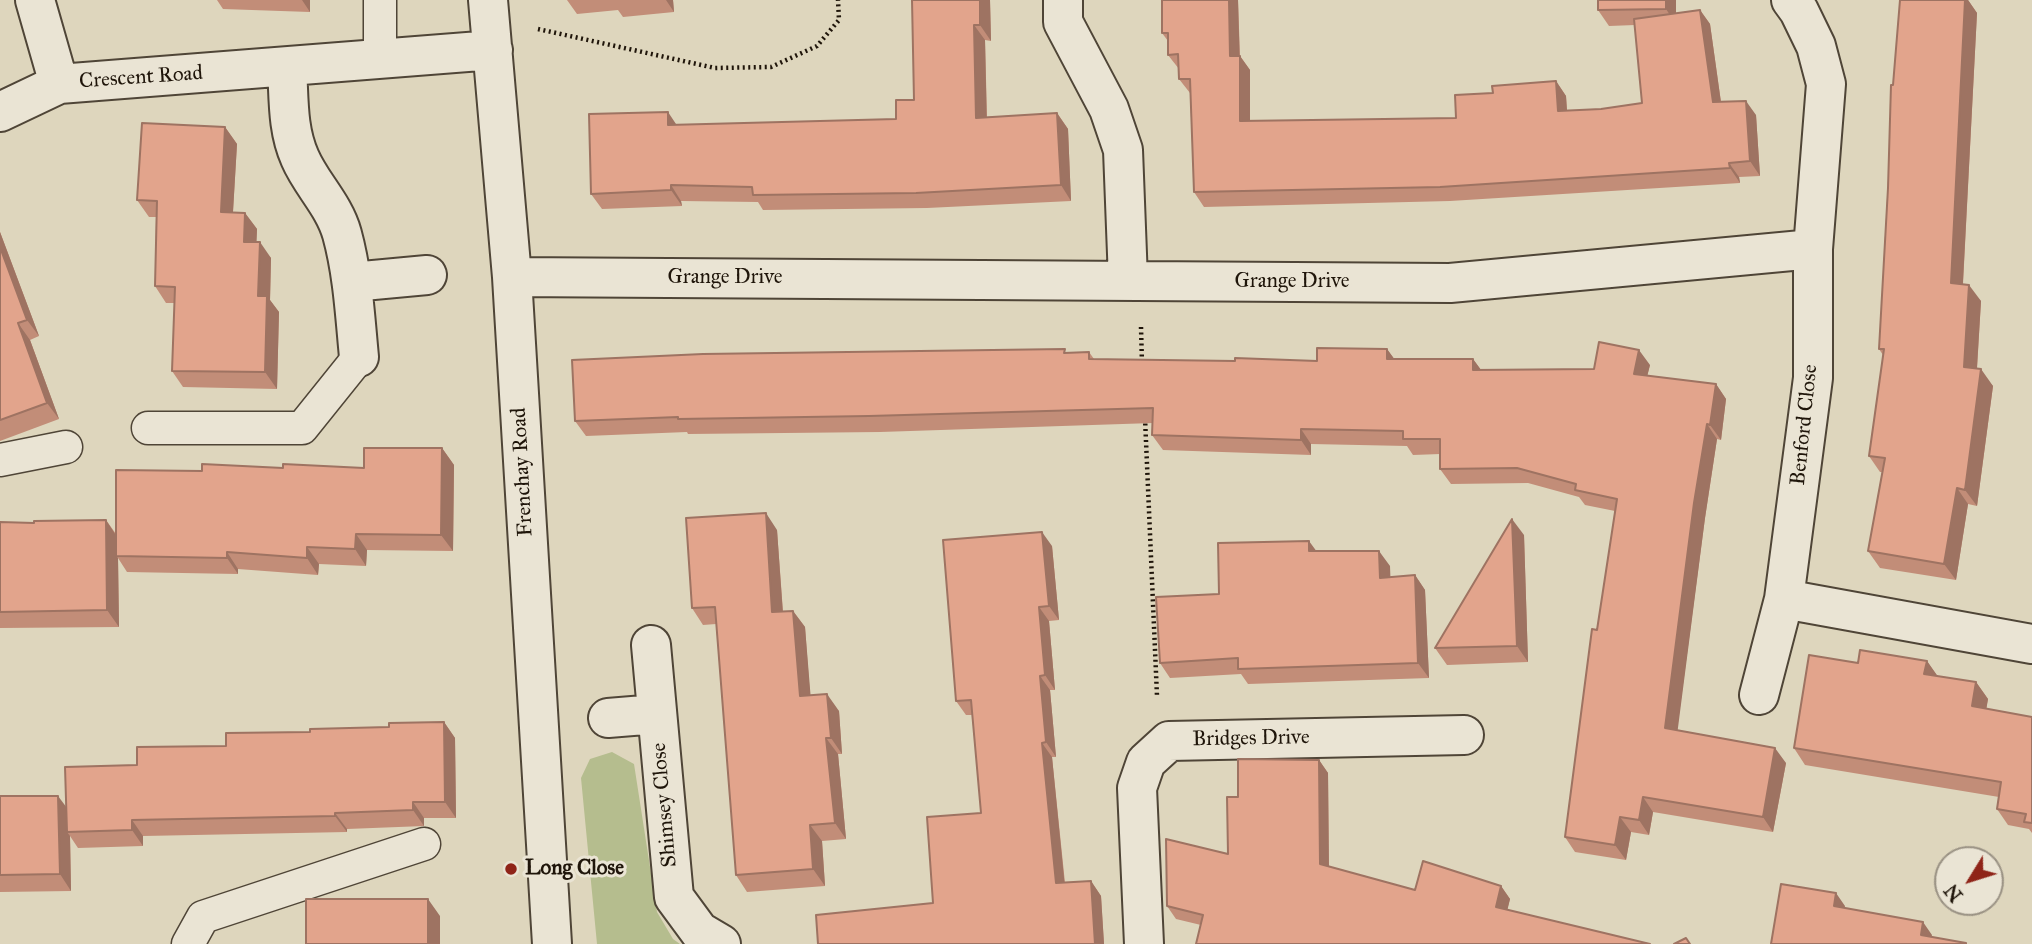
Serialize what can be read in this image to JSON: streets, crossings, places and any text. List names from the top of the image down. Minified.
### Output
{"streets":{"street":["Crescent Road","Grange Drive","Benford Close","Frenchay Road","Bridges Drive","Shimsey Close"]},"crossings":[["Crescent Road","Frenchay Road"],["Grange Drive","Benford Close"],["Grange Drive","Frenchay Road"]],"places":["Long Close"],"north":"bottom left"}
